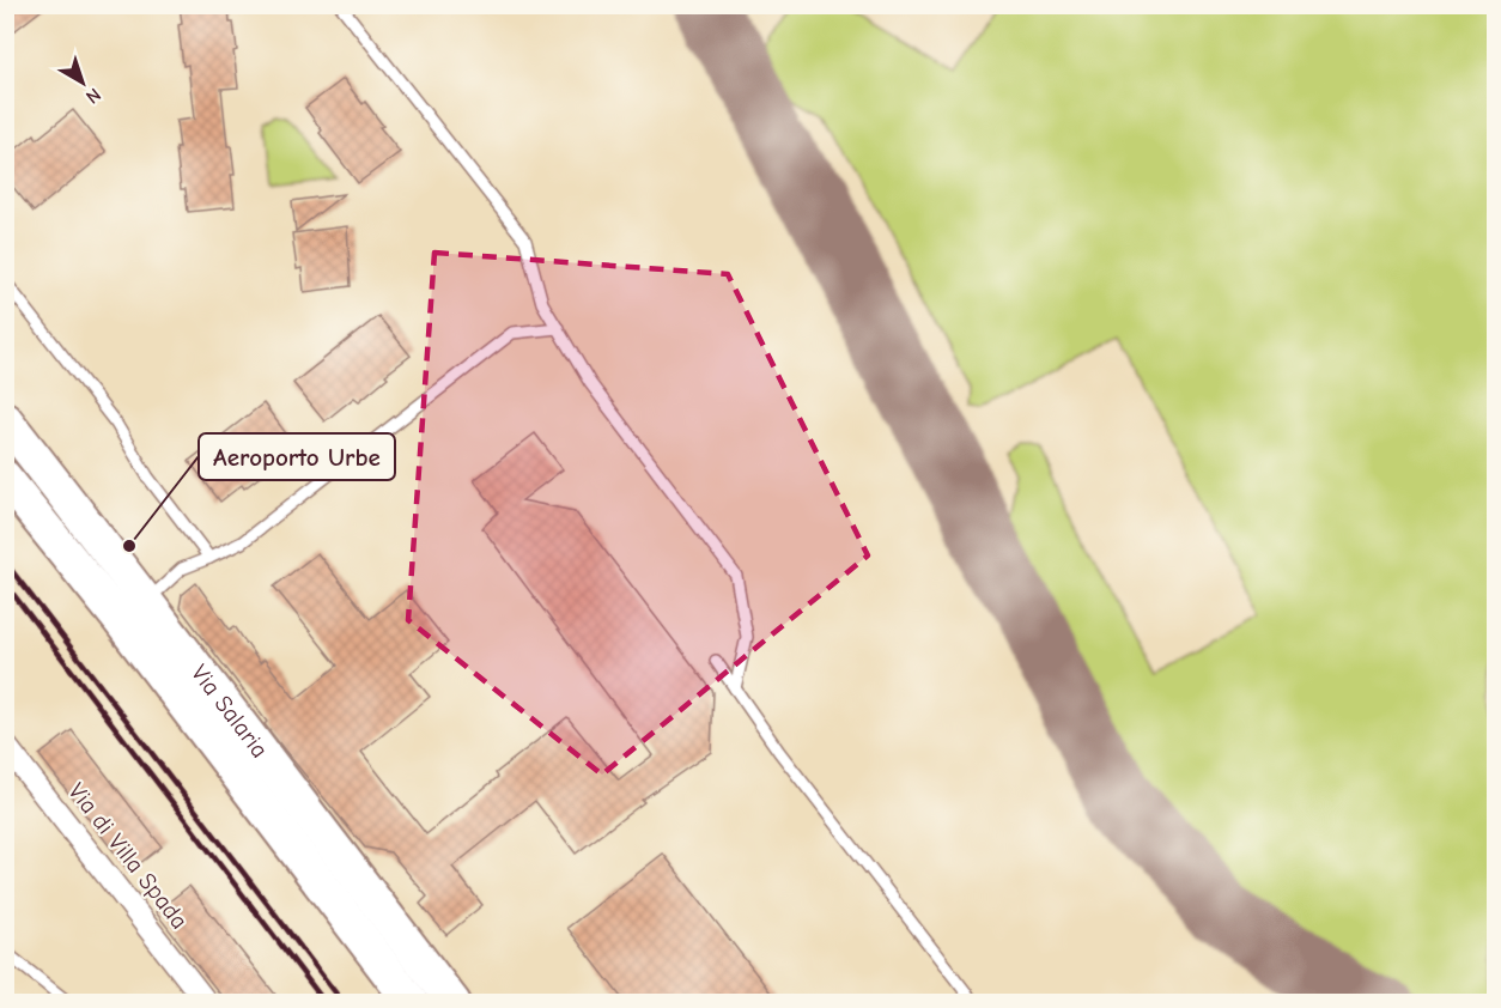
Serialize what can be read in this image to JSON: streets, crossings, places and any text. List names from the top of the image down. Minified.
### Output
{"streets":{"main road":["Via Salaria"],"street":["Via di Villa Spada"]},"places":["Aeroporto Urbe"],"north":"bottom right"}
